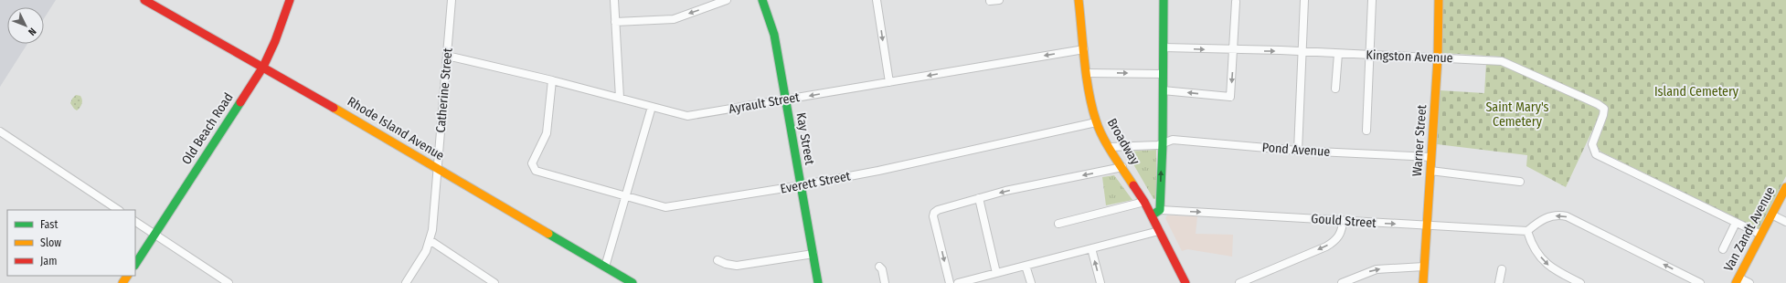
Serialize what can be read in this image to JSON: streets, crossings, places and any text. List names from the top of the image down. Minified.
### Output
{"streets":{"street":["Kingston Avenue","Catherine Street","Ayrault Street","Old Beach Road","Rhode Island Avenue","Kay Street","Warner Street","Broadway","Pond Avenue","Everett Street","Gould Street","Van Zandt Avenue"]},"crossings":[["Kingston Avenue","Warner Street"],["Catherine Street","Ayrault Street"],["Catherine Street","Rhode Island Avenue"],["Ayrault Street","Kay Street"],["Ayrault Street","Broadway"],["Ayrault Street","Everett Street"],["Old Beach Road","Rhode Island Avenue"],["Kay Street","Everett Street"],["Warner Street","Pond Avenue"],["Warner Street","Gould Street"],["Broadway","Pond Avenue"],["Broadway","Everett Street"]],"one_way":["Ayrault Street"],"parks":["Island Cemetery","Saint Mary's Cemetery"],"legend":["Fast","Slow","Jam"],"north":"bottom right"}
